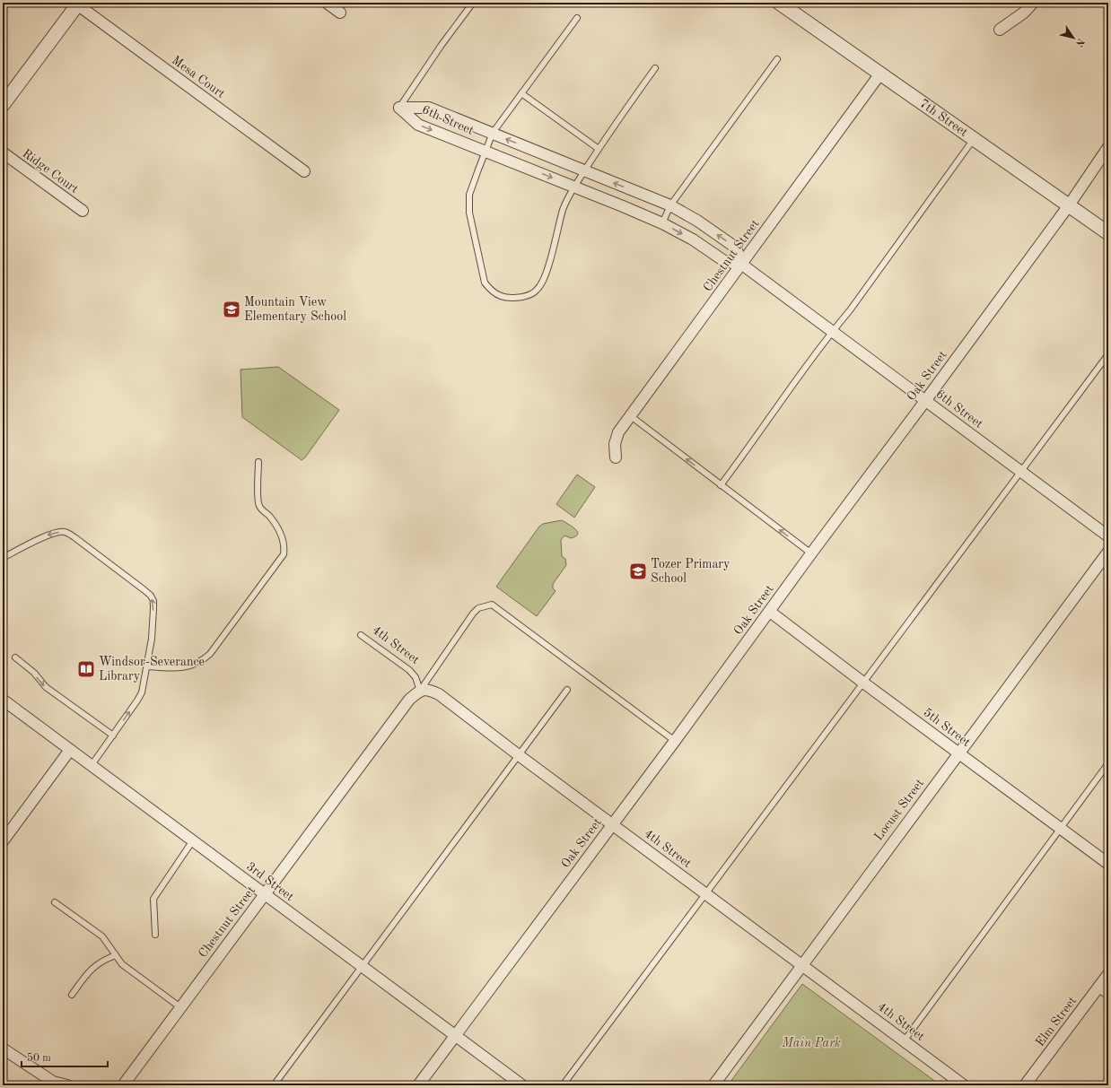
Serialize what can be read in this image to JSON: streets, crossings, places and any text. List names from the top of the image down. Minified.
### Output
{"streets":{"street":["Mesa Court","7th Street","6th Street","Ridge Court","Chestnut Street","Oak Street","4th Street","5th Street","Locust Street","3rd Street","Elm Street"]},"crossings":[["7th Street","Chestnut Street"],["7th Street","Oak Street"],["6th Street","Chestnut Street"],["6th Street","Oak Street"],["Chestnut Street","4th Street"],["Chestnut Street","3rd Street"],["Oak Street","4th Street"],["Oak Street","5th Street"],["Oak Street","3rd Street"],["4th Street","Locust Street"],["5th Street","Locust Street"]],"parks":["Main Park"],"places":{"school or university":["Mountain View Elementary School","Tozer Primary School"],"library":["Windsor-Severance Library"]},"scale_bar":"50 m","north":"bottom right"}
